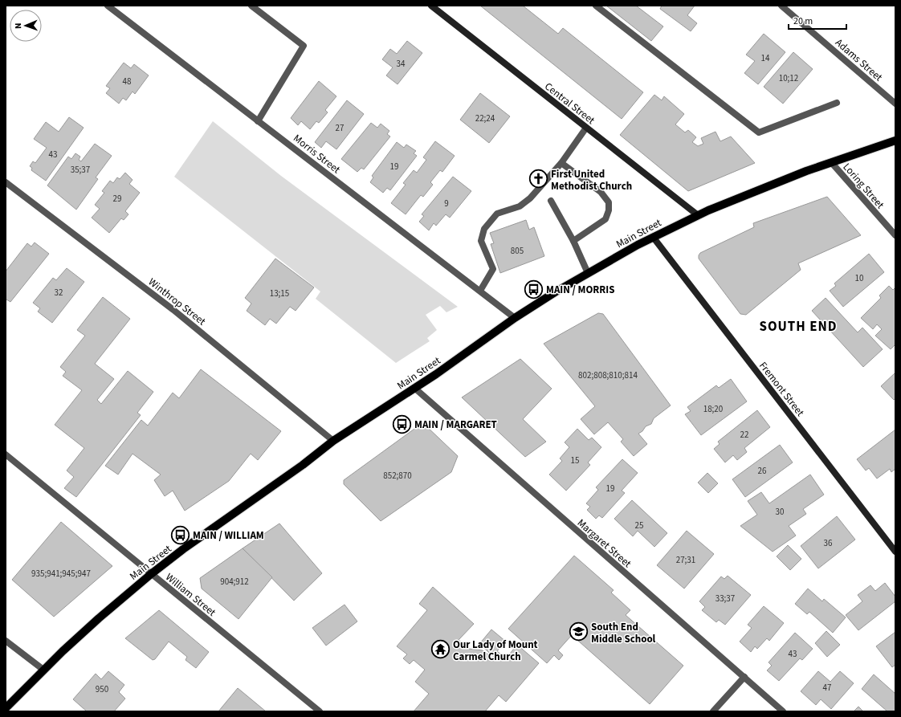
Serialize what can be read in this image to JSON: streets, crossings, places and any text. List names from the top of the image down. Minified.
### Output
{"streets":{"main road":["Central Street","Main Street","Fremont Street"],"street":["Adams Street","Morris Street","Loring Street","Winthrop Street","Margaret Street","William Street"]},"crossings":[["Central Street","Main Street"],["Morris Street","Main Street"],["Loring Street","Main Street"],["Main Street","Winthrop Street"],["Main Street","Fremont Street"],["Main Street","Margaret Street"],["Main Street","William Street"]],"districts":["SOUTH END"],"places":{"church":["First United Methodist Church"],"bus stop":["MAIN / MORRIS","MAIN / MARGARET","MAIN / WILLIAM"],"school or university":["South End Middle School"],"temple":["Our Lady of Mount Carmel Church"]},"house_numbers":["14","34","10;12","48","22;24","27","43","19","35;37","29","9","805","10","32","13;15","802;808;810;814","18;20","22","15","26","852;870","19","30","25","36","27;31","935;941;945;947","904;912","33;37","43","47","950"],"scale_bar":"20 m","north":"left"}
